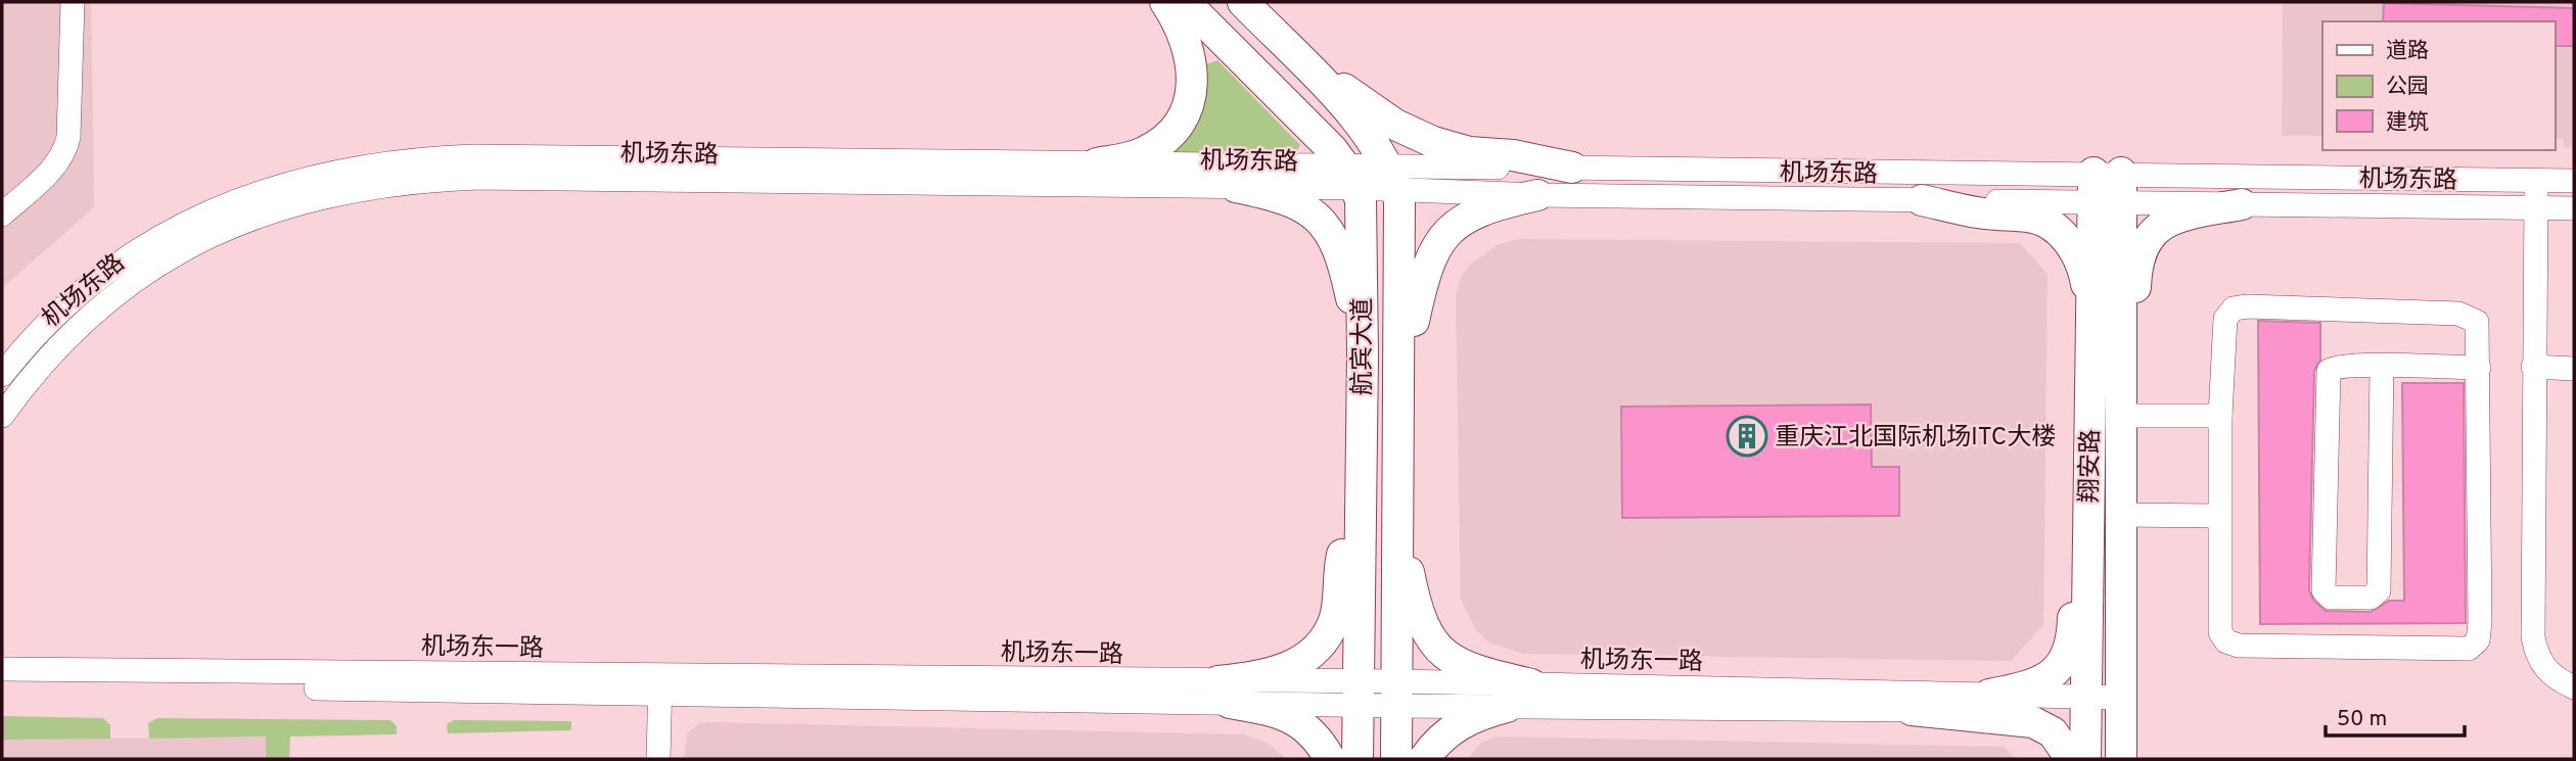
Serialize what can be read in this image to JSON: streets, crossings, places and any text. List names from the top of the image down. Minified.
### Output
{"streets":{"main road":["航宾大道","翔安路"],"street":["机场东路","机场东一路"]},"crossings":[["机场东路","航宾大道"],["机场东路","翔安路"],["航宾大道","机场东一路"],["翔安路","机场东一路"]],"places":{"building":["重庆江北国际机场ITC大楼"]},"legend":["道路","公园","建筑"],"scale_bar":"50 m"}
